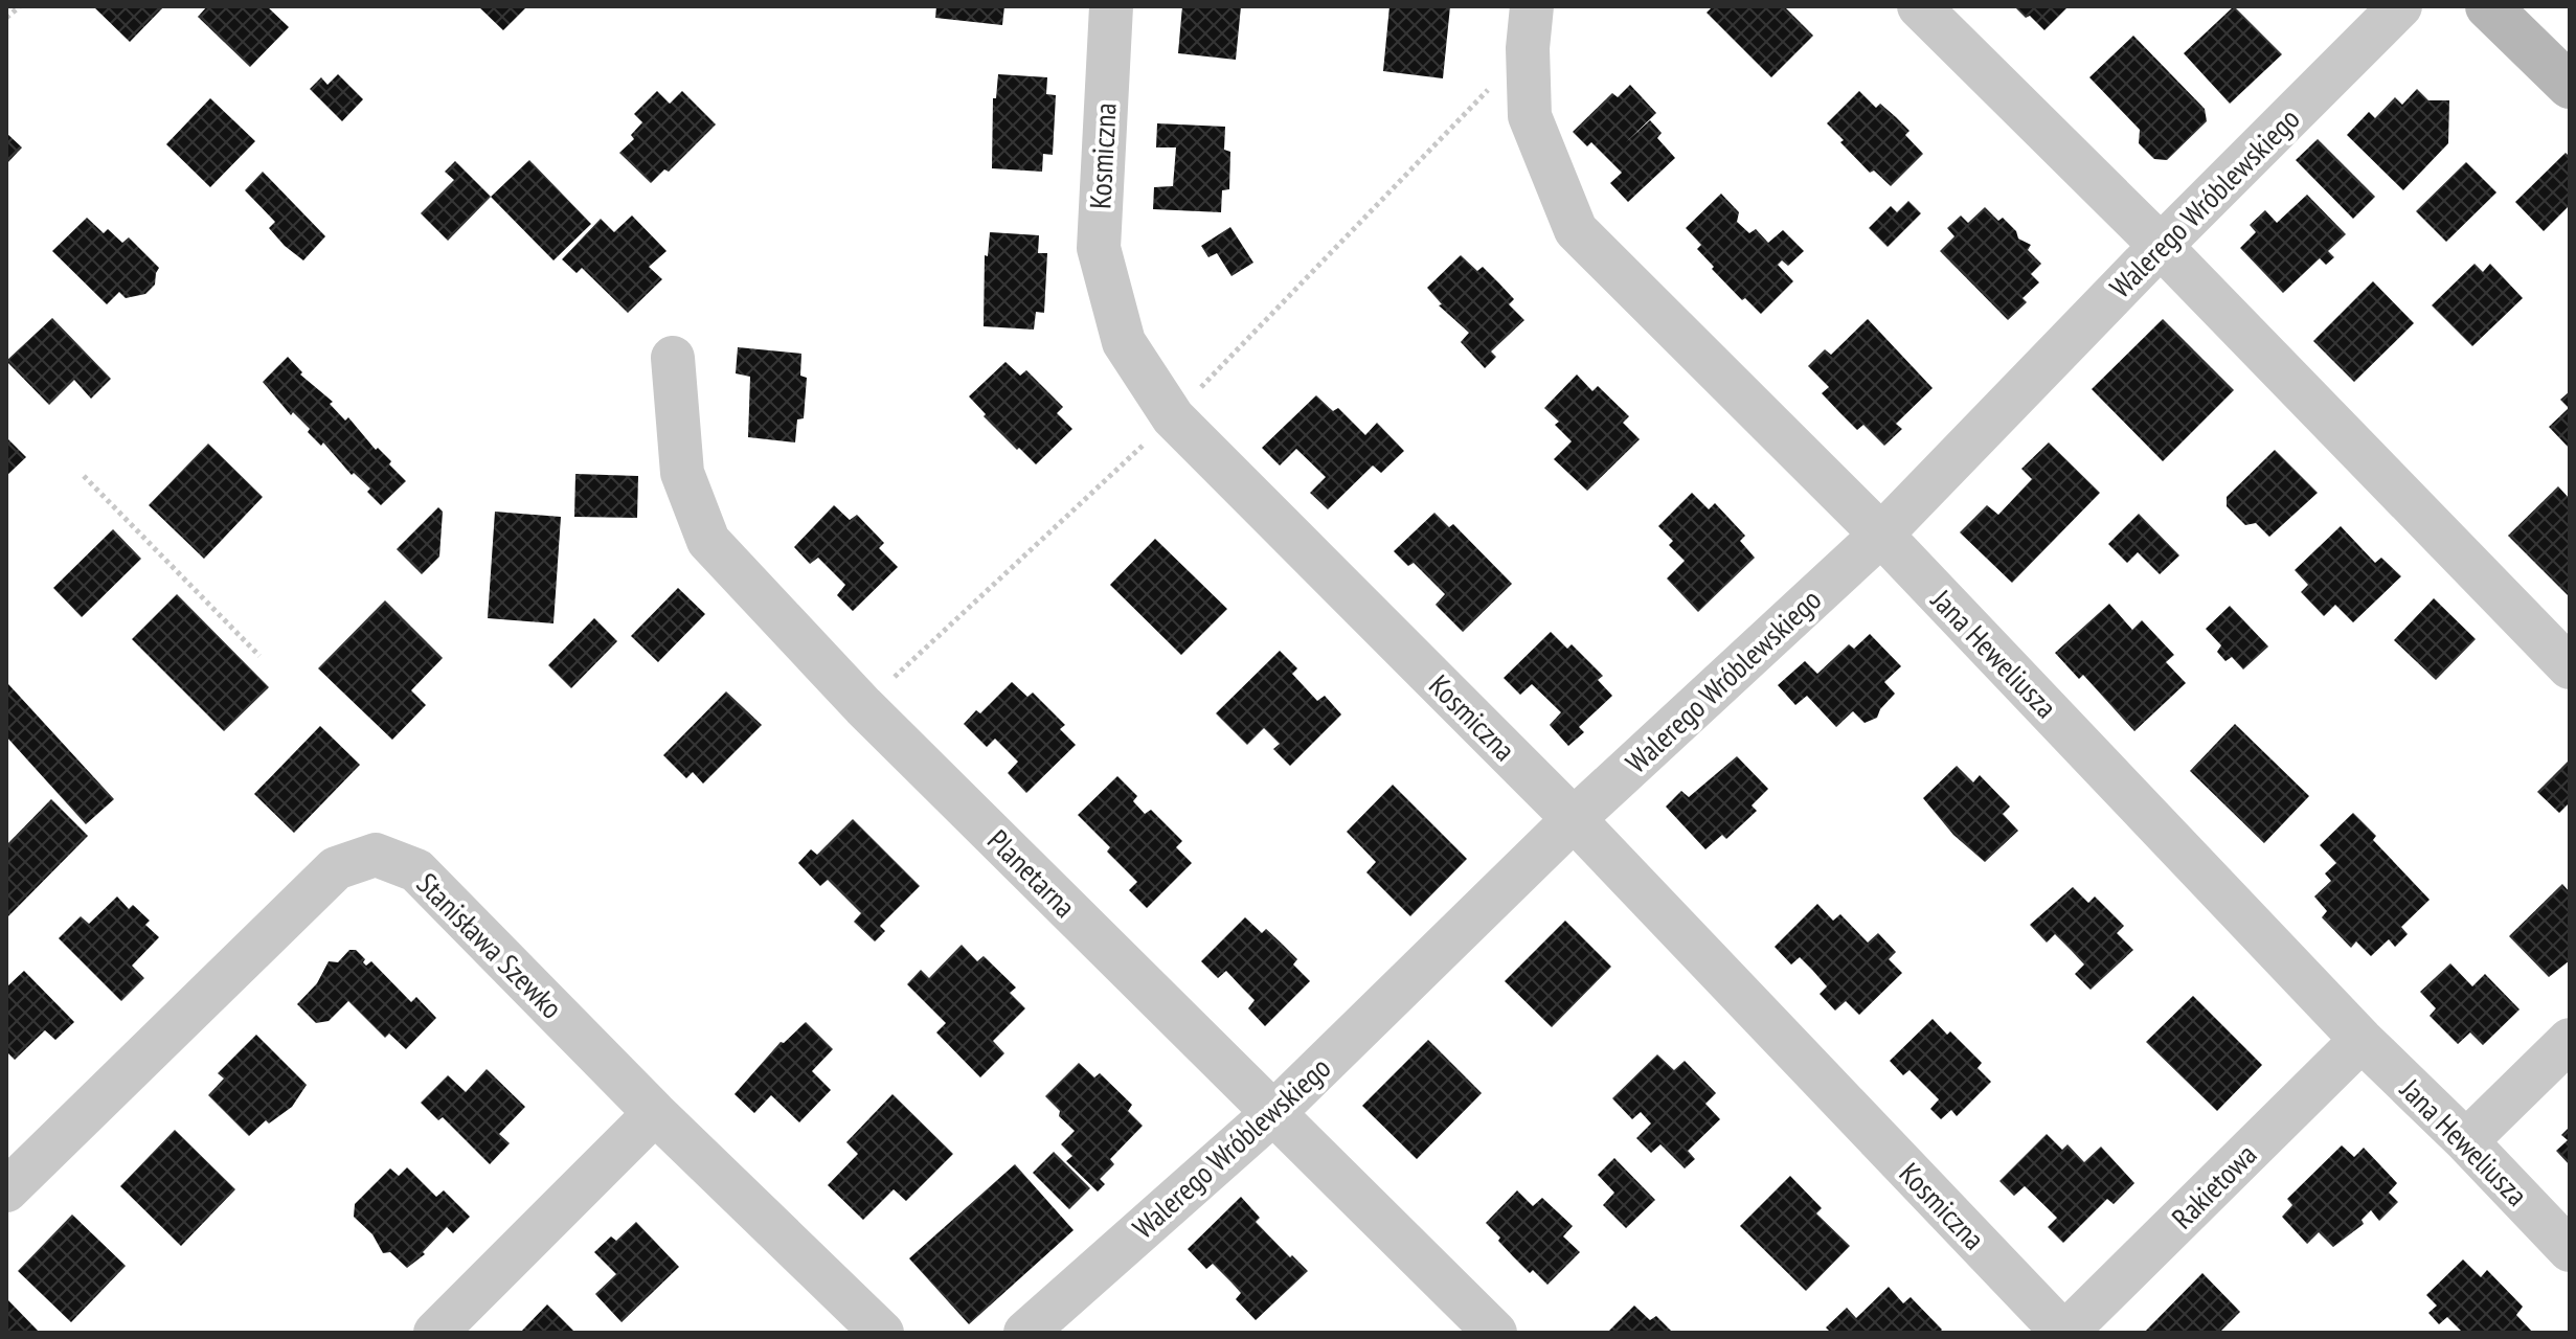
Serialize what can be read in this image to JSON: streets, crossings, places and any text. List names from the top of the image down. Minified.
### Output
{"streets":{"street":["Kosmiczna","Walerego Wróblewskiego","Jana Heweliusza","Planetarna","Stanisława Szewko","Rakietowa"]},"crossings":[["Kosmiczna","Walerego Wróblewskiego"],["Kosmiczna","Rakietowa"],["Walerego Wróblewskiego","Jana Heweliusza"],["Walerego Wróblewskiego","Planetarna"],["Jana Heweliusza","Rakietowa"]]}
